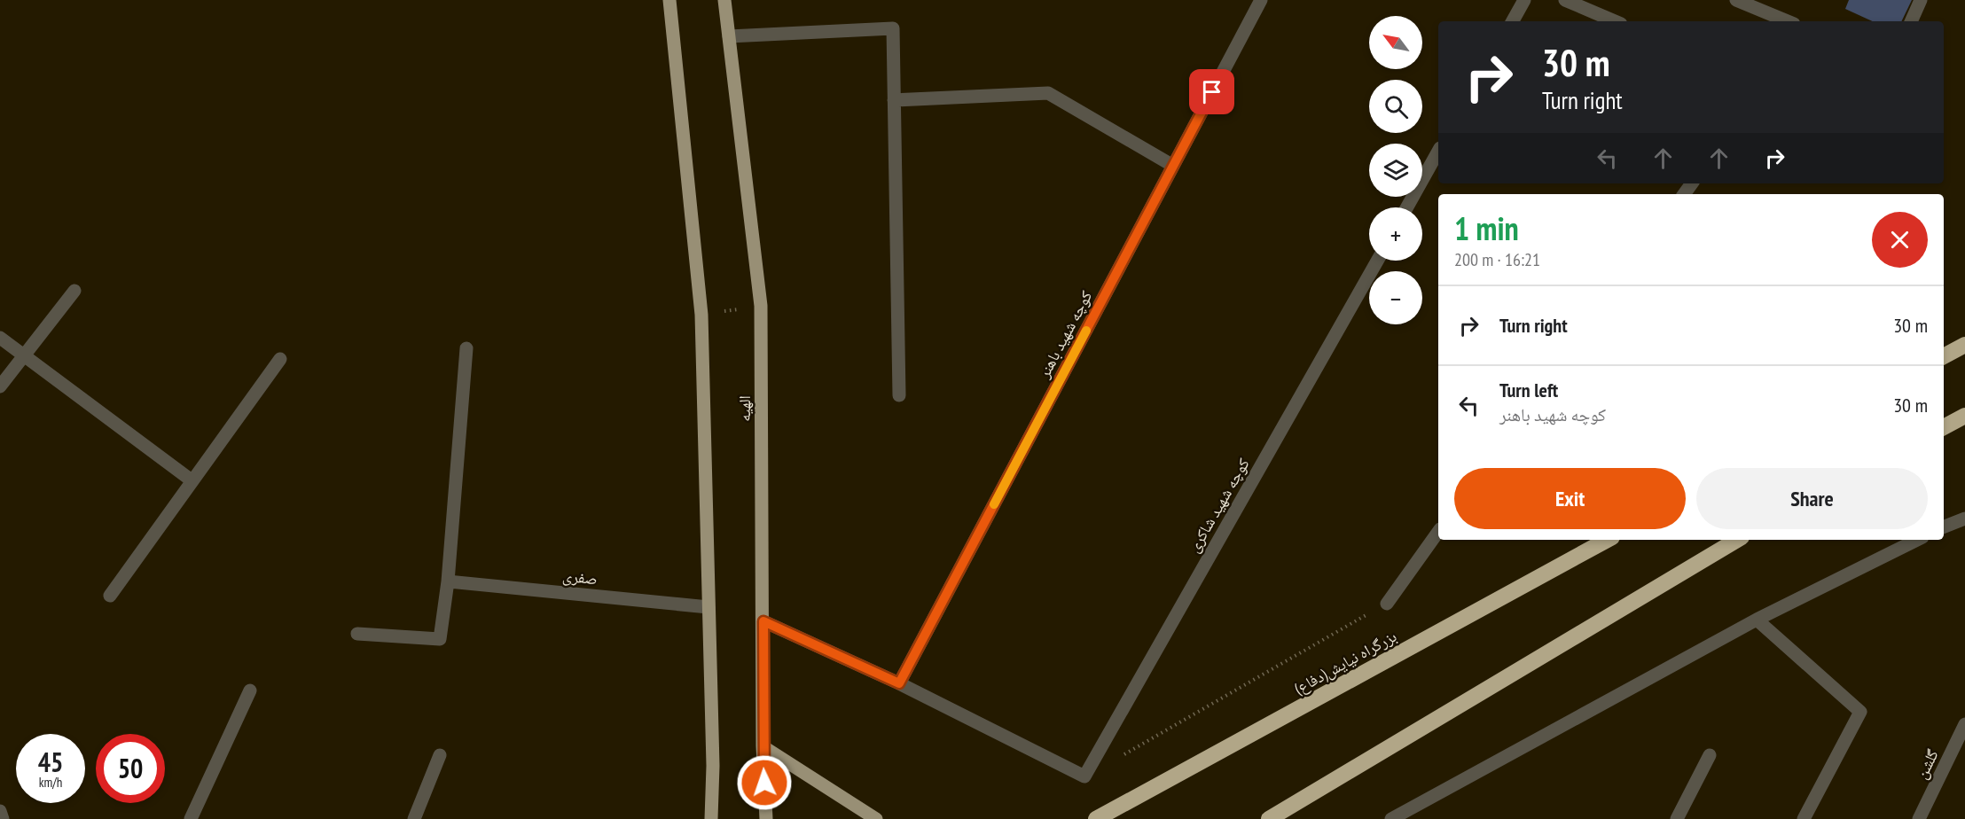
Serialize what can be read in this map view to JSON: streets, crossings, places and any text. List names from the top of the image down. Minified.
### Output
{"streets":{"highway":["بزرگراه نیایش(دفاع)"],"main road":["الهیه"],"street":["کوچه شهید باهنر","کوچه شهید شاکری","صفری","گلشن"]},"crossings":[["کوچه شهید باهنر","کوچه شهید شاکری"]],"north":"top left","page":{"map_buttons":["+","−"],"turn":["30 m","Turn right"],"heading":["1 min","200 m · 16:21"],"list":[{"name":"Turn right","value":"30 m"},{"name":"Turn left","note":"کوچه شهید باهنر","value":"30 m"}],"buttons":["Exit","Share"],"speed":"45 km/h","limit":"50"}}
